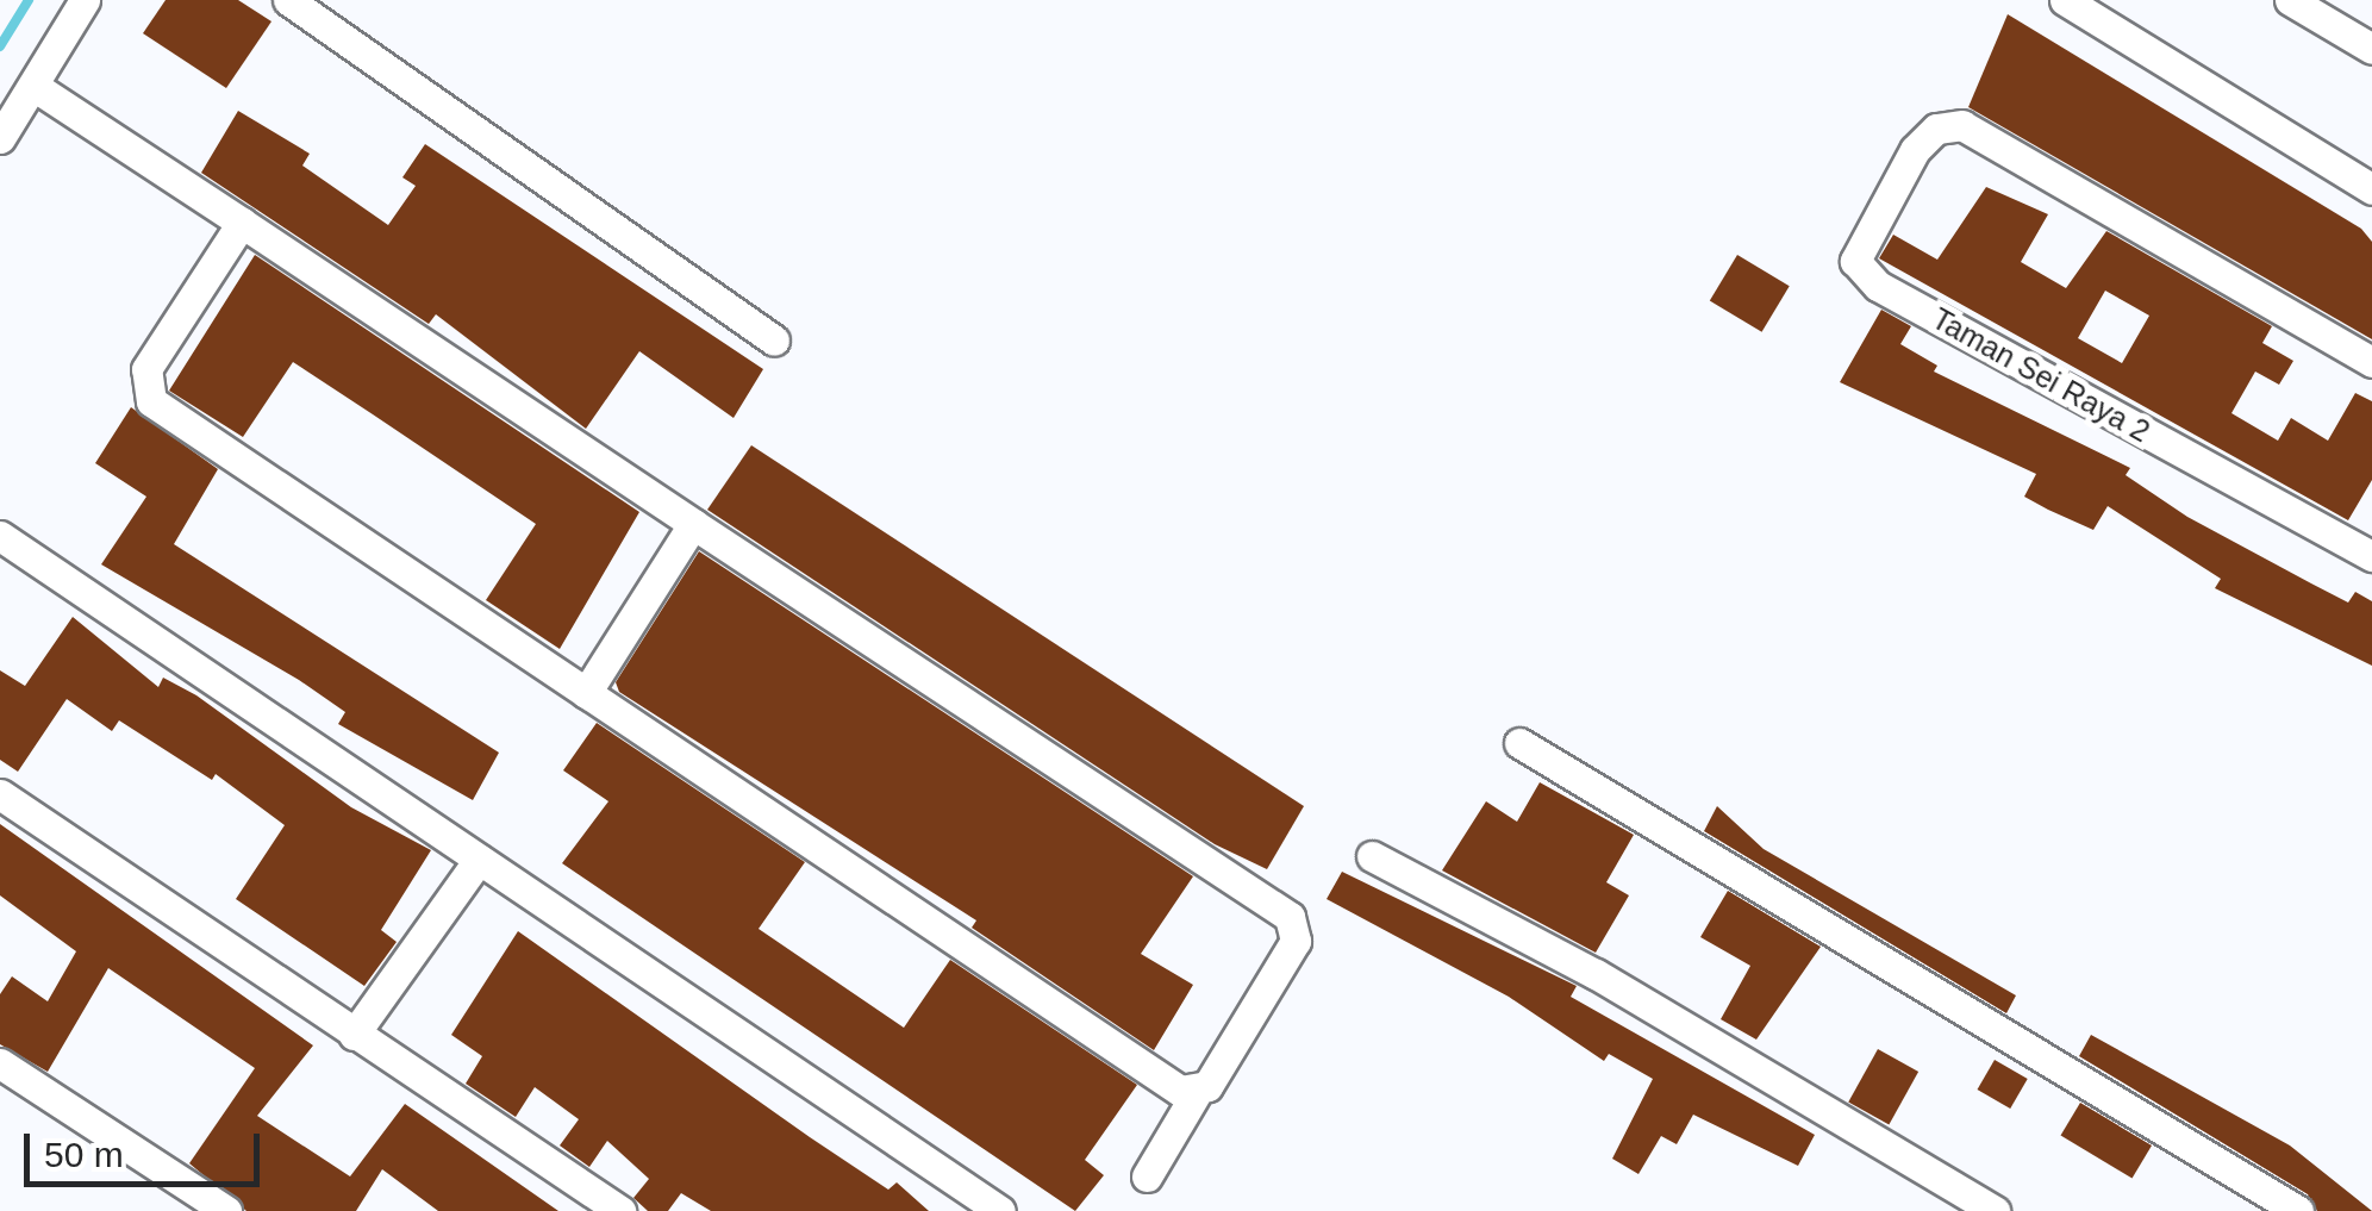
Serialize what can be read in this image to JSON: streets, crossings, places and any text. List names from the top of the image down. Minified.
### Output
{"streets":{"street":["Taman Sei Raya 2"]},"scale_bar":"50 m"}
